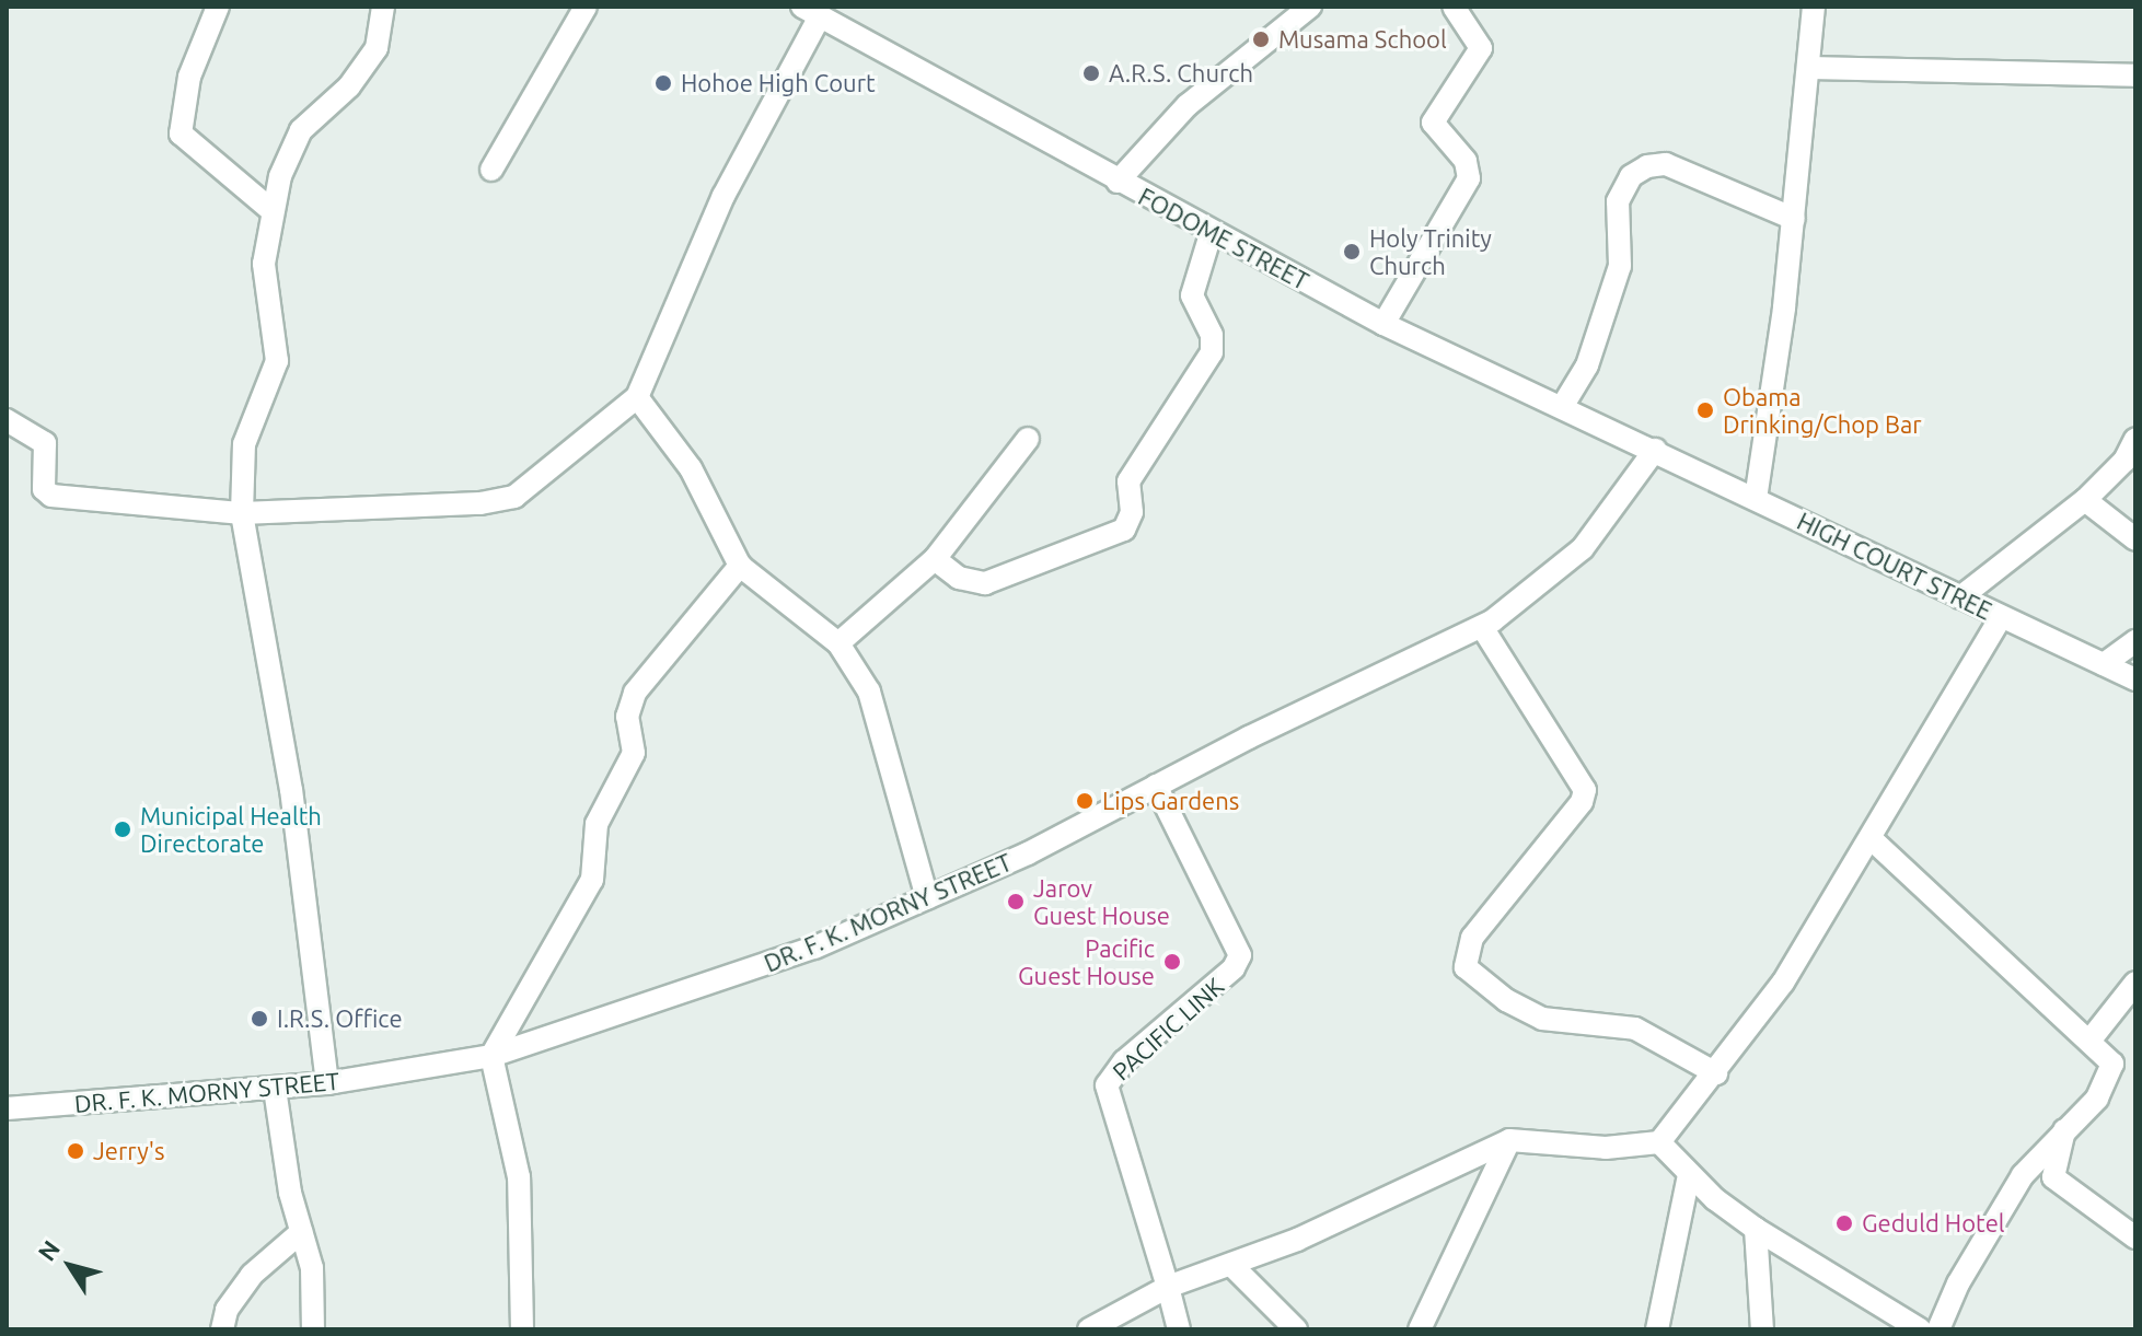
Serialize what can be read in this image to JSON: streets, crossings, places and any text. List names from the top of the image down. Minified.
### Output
{"streets":{"street":["FODOME STREET","HIGH COURT STREE","DR. F. K. MORNY STREET","PACIFIC LINK"]},"crossings":[["FODOME STREET","HIGH COURT STREE"],["FODOME STREET","DR. F. K. MORNY STREET"],["HIGH COURT STREE","DR. F. K. MORNY STREET"],["DR. F. K. MORNY STREET","PACIFIC LINK"]],"places":["Musama School","A.R.S. Church","Hohoe High Court","Holy Trinity Church","Obama Drinking/Chop Bar","Lips Gardens","Municipal Health Directorate","Jarov Guest House","Pacific Guest House","I.R.S. Office","Jerry's","Geduld Hotel"],"north":"top left"}
